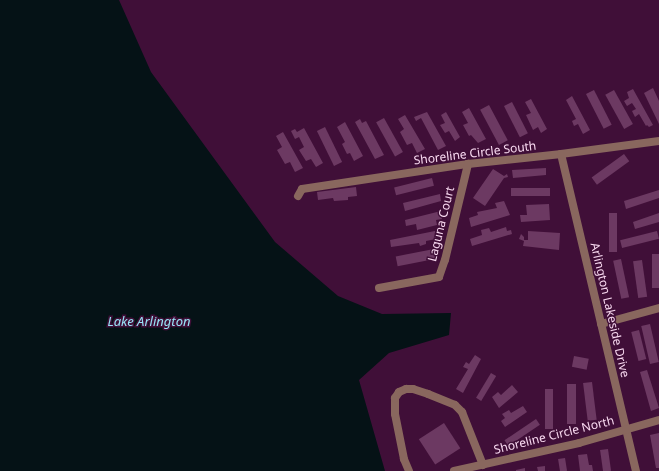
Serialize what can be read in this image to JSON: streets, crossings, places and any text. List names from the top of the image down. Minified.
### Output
{"streets":{"street":["Shoreline Circle South","Laguna Court","Arlington Lakeside Drive","Shoreline Circle North"]},"crossings":[["Shoreline Circle South","Laguna Court"],["Shoreline Circle South","Arlington Lakeside Drive"],["Arlington Lakeside Drive","Shoreline Circle North"]],"water":["Lake Arlington"]}
